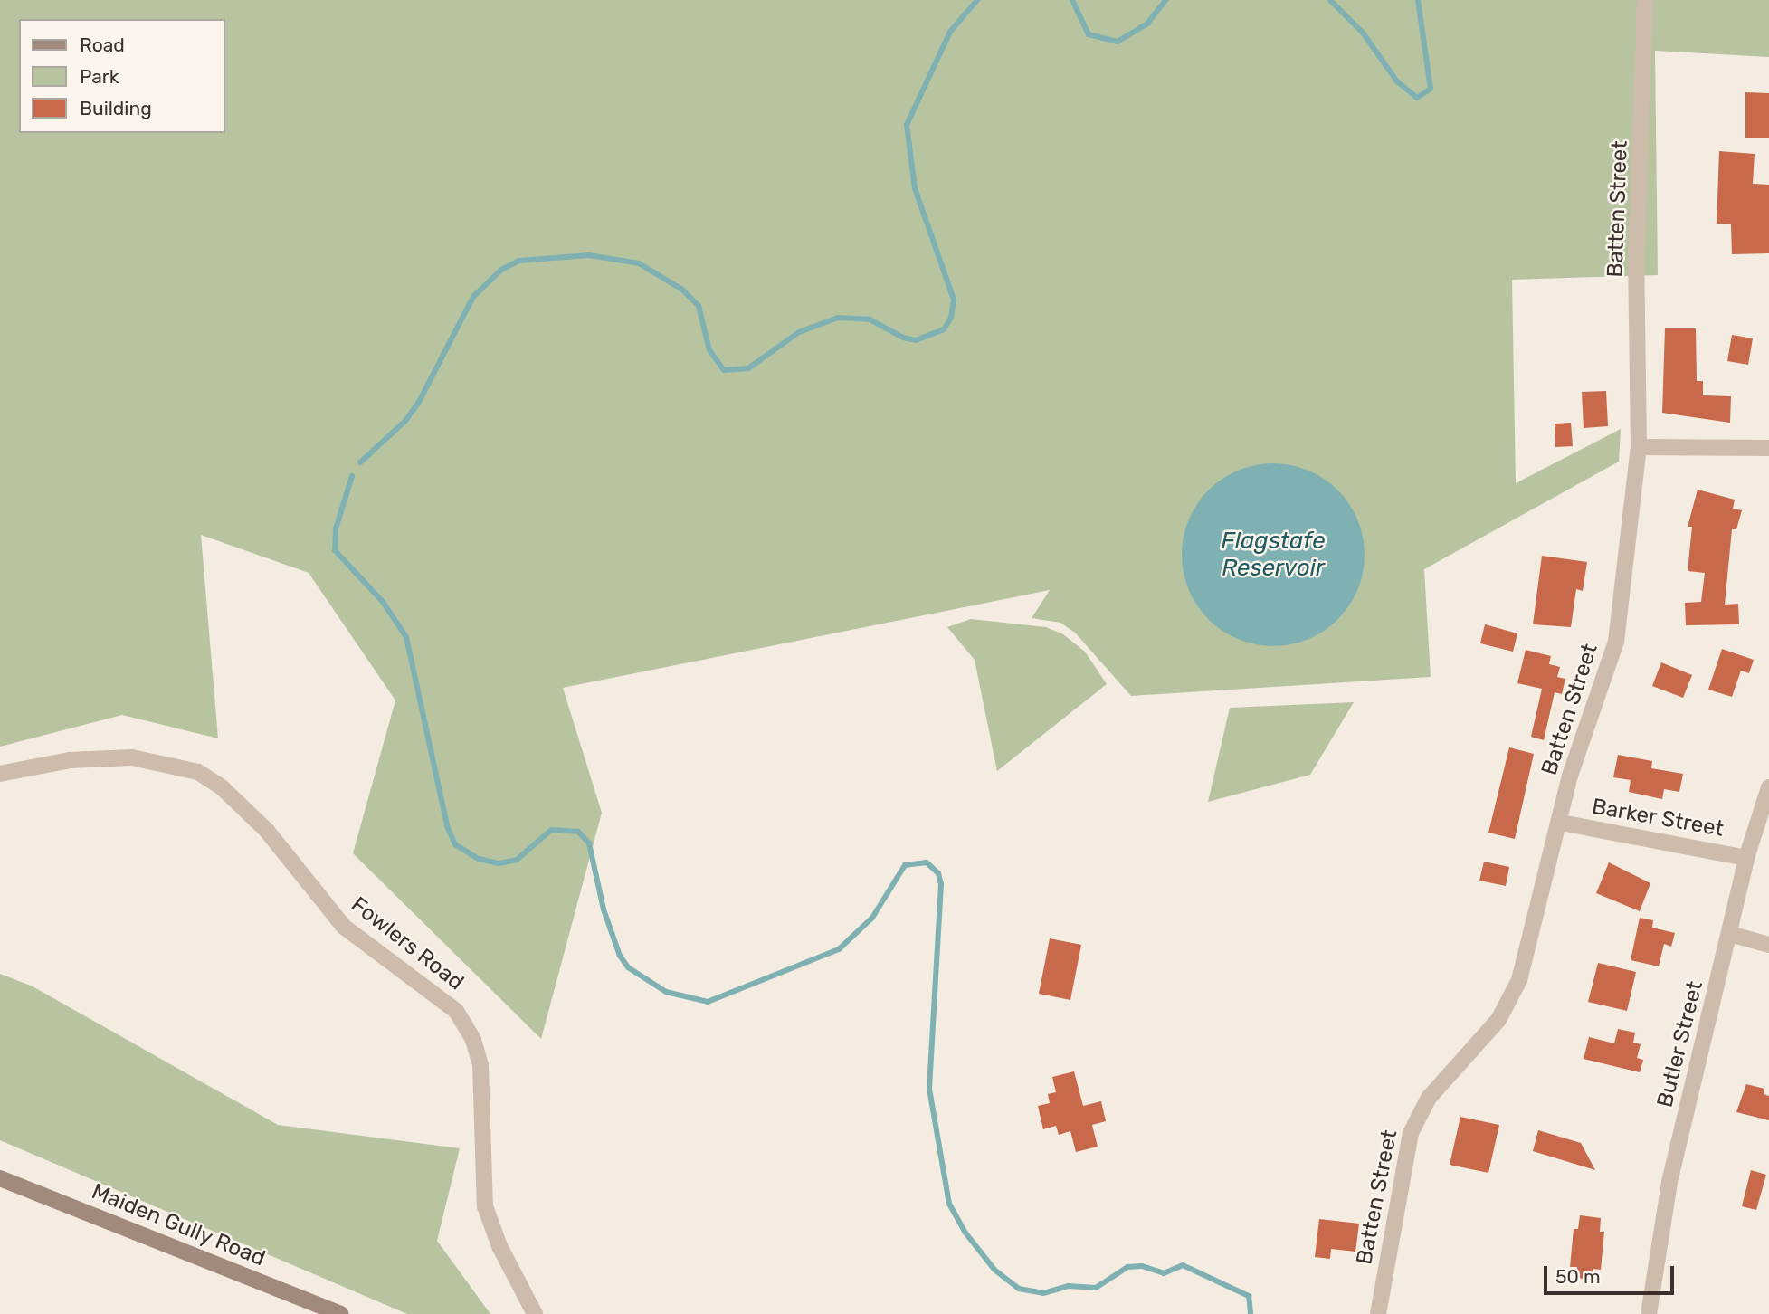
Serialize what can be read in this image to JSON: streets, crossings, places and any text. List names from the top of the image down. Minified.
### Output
{"streets":{"street":["Batten Street","Barker Street","Fowlers Road","Butler Street","Maiden Gully Road"]},"crossings":[["Batten Street","Barker Street"],["Barker Street","Butler Street"]],"water":["Flagstafe Reservoir"],"legend":["Road","Park","Building"],"scale_bar":"50 m"}
